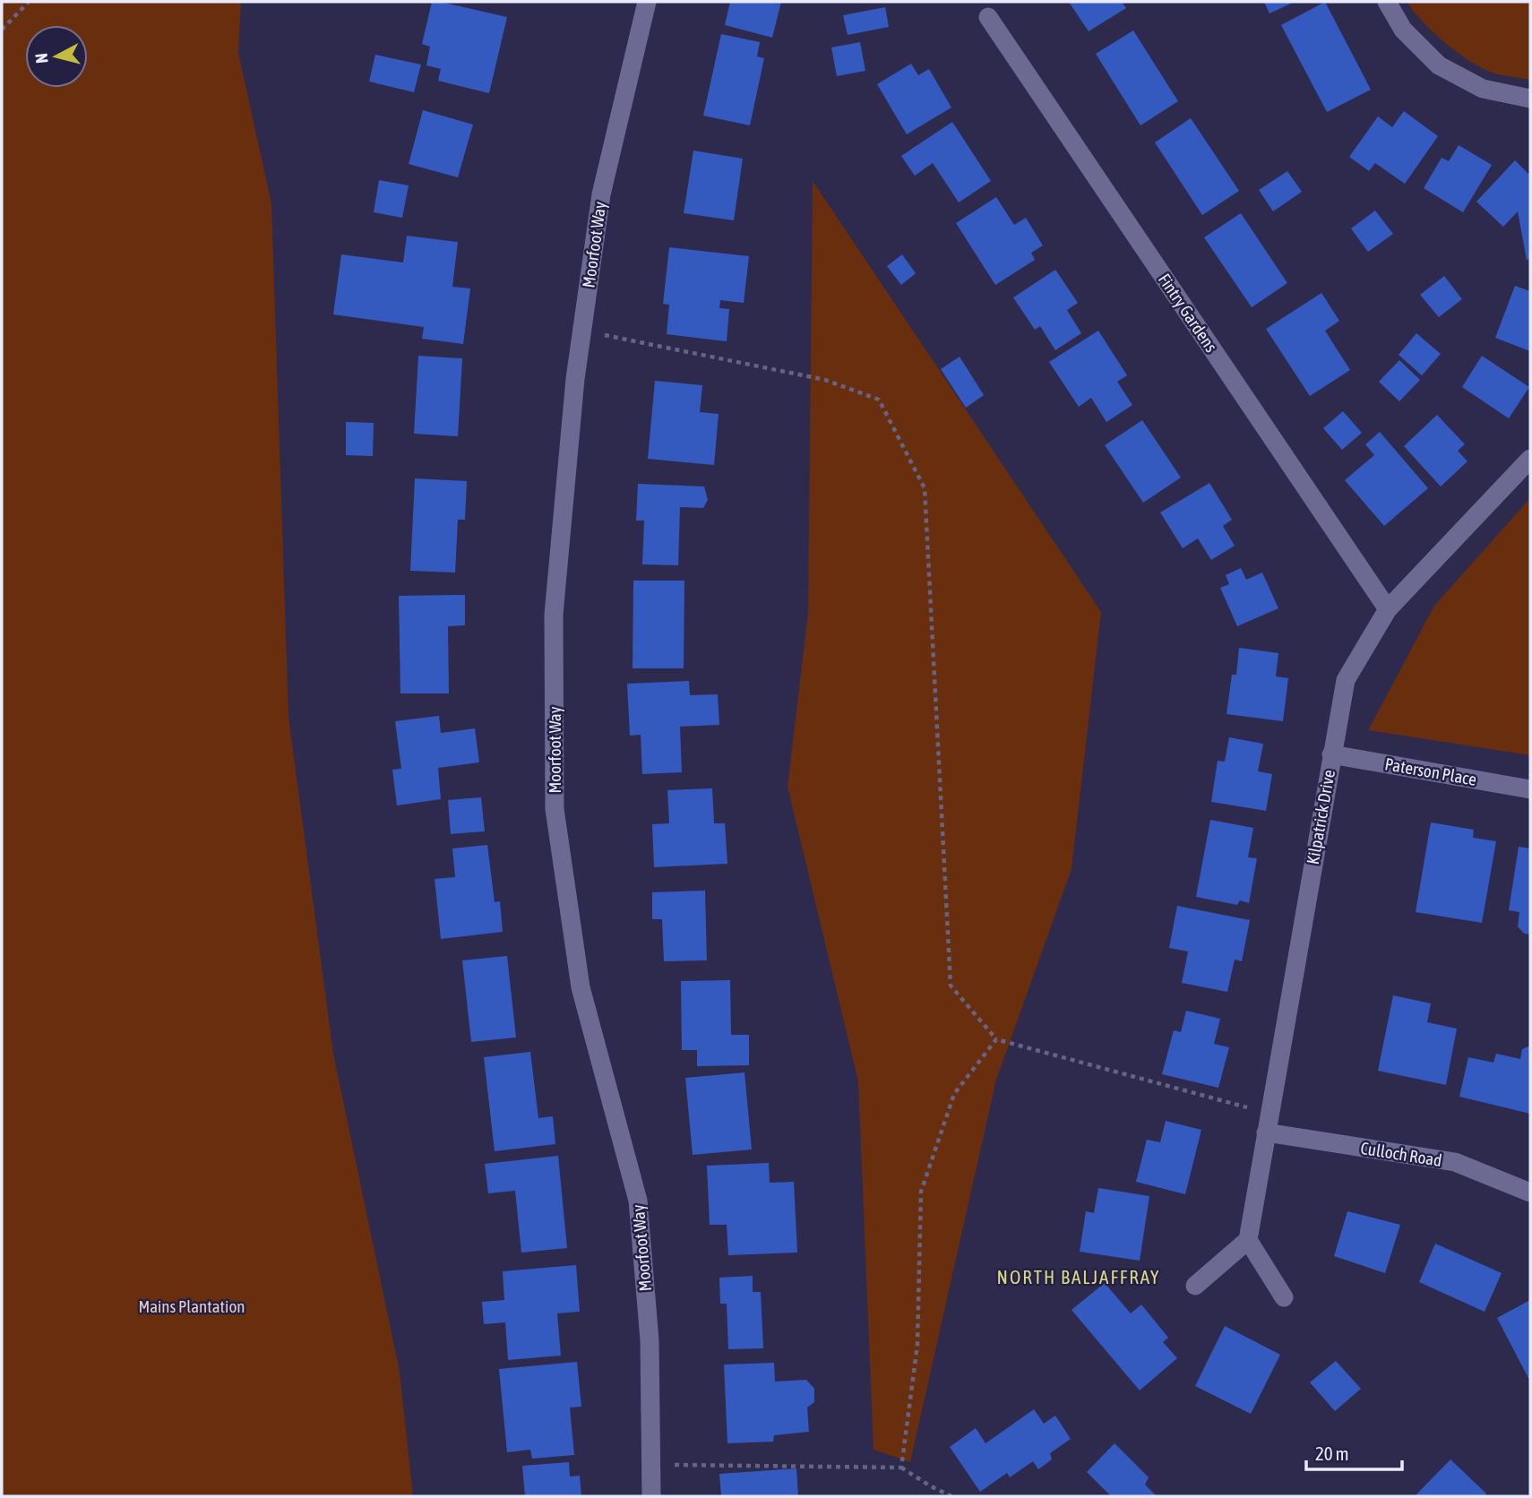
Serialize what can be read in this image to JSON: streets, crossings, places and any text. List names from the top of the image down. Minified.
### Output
{"streets":{"street":["Moorfoot Way","Fintry Gardens","Paterson Place","Kilpatrick Drive","Culloch Road"]},"crossings":[["Fintry Gardens","Kilpatrick Drive"],["Paterson Place","Kilpatrick Drive"],["Kilpatrick Drive","Culloch Road"]],"districts":["NORTH BALJAFFRAY"],"parks":["Mains Plantation"],"scale_bar":"20 m","north":"left"}
